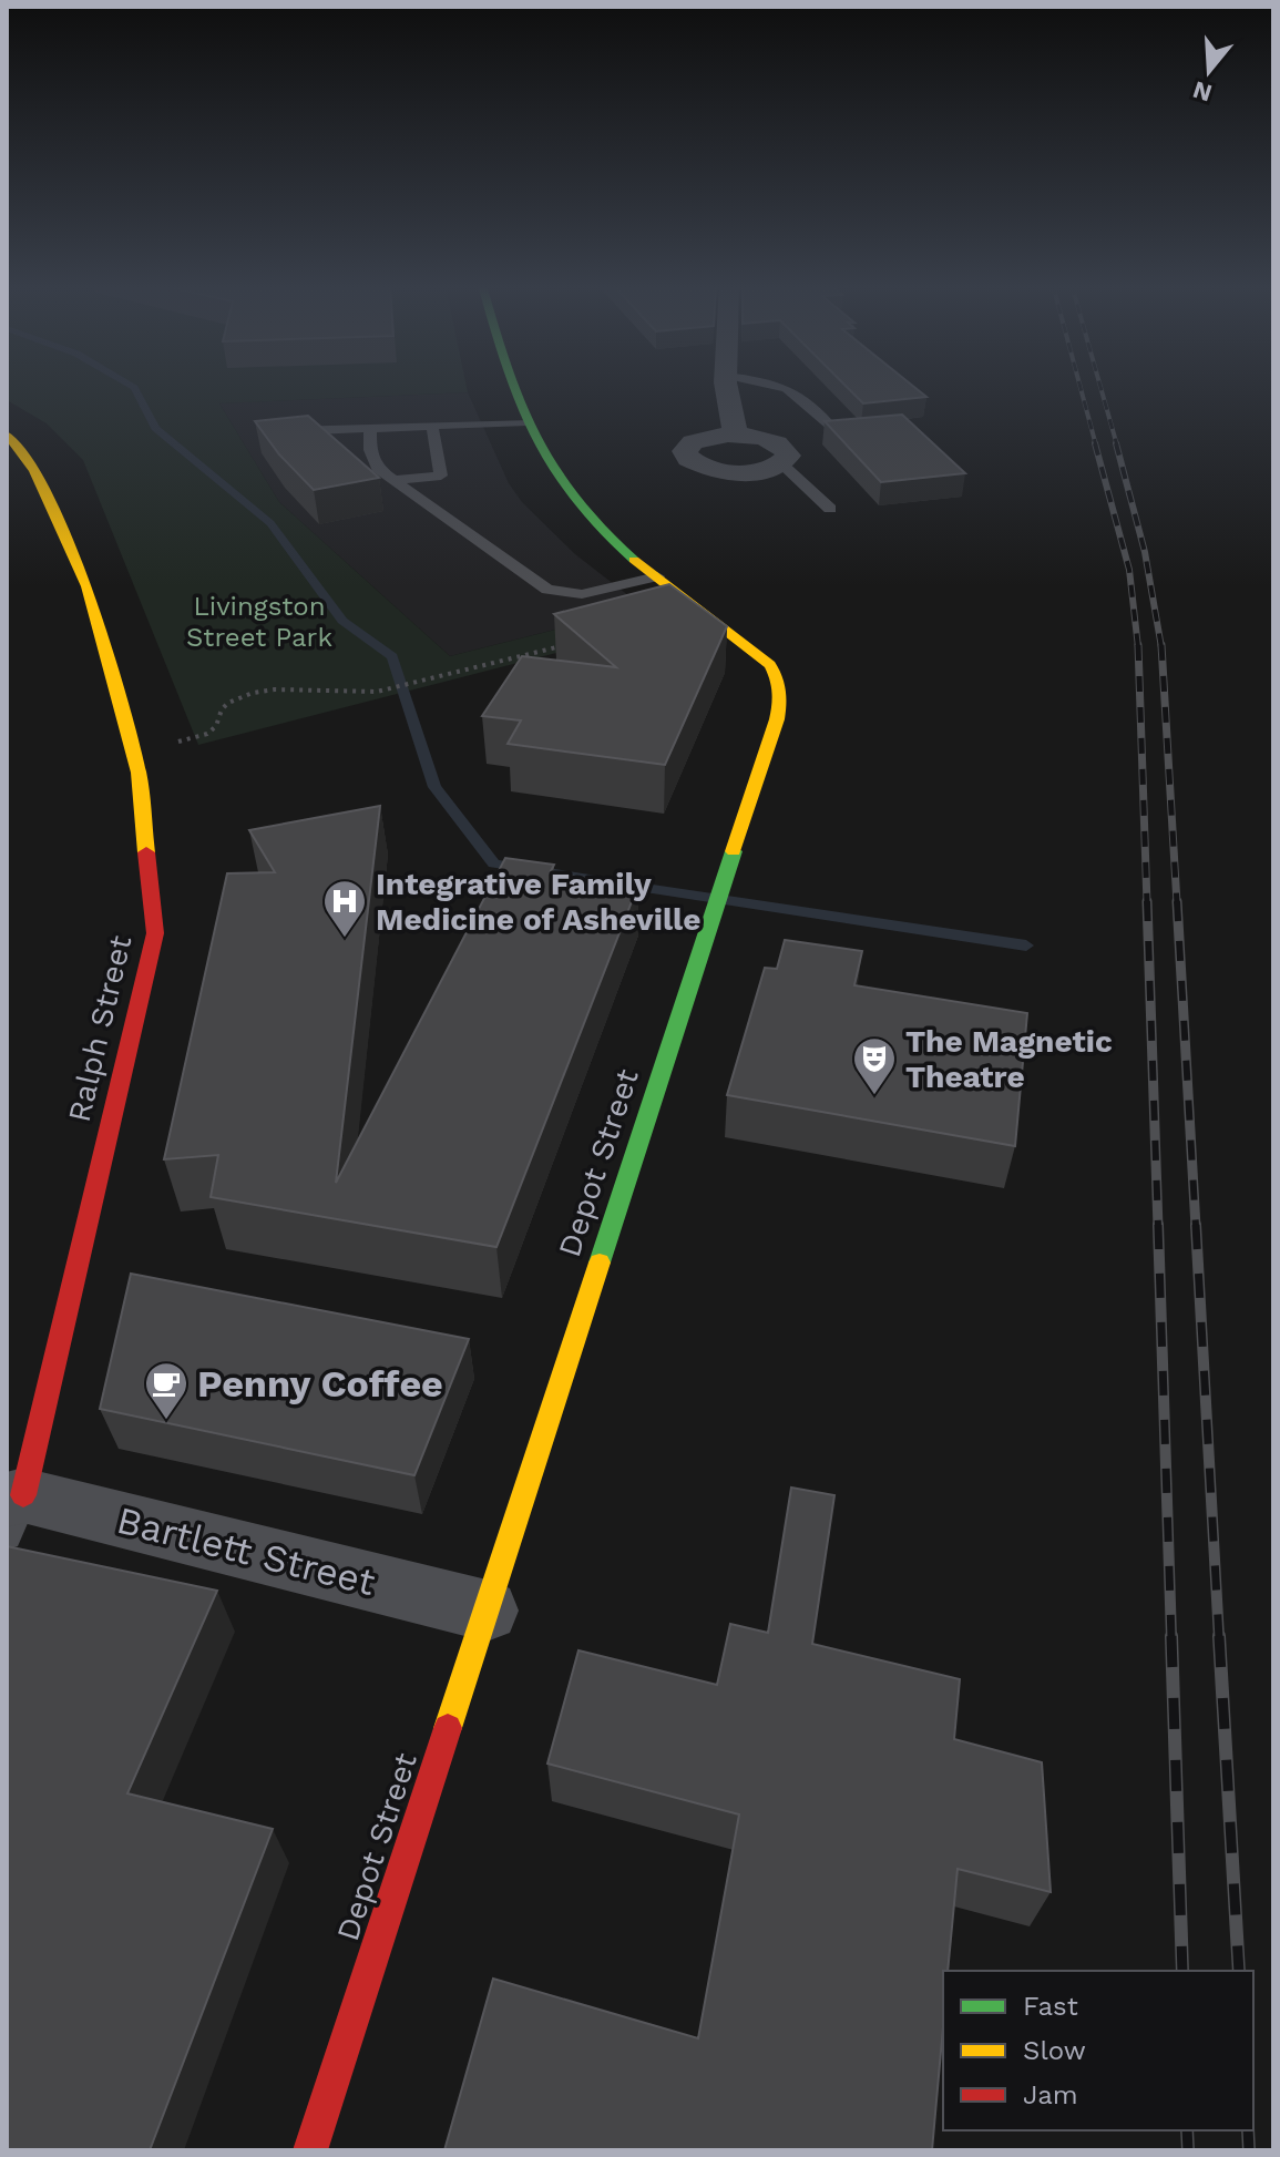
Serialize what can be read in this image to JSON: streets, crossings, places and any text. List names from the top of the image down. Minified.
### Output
{"streets":{"street":["Ralph Street","Depot Street","Bartlett Street"]},"crossings":[["Ralph Street","Bartlett Street"],["Depot Street","Bartlett Street"]],"parks":["Livingston Street Park"],"places":{"hospital":["Integrative Family Medicine of Asheville"],"theatre":["The Magnetic Theatre"],"cafe":["Penny Coffee"]},"legend":["Fast","Slow","Jam"],"north":"bottom"}
